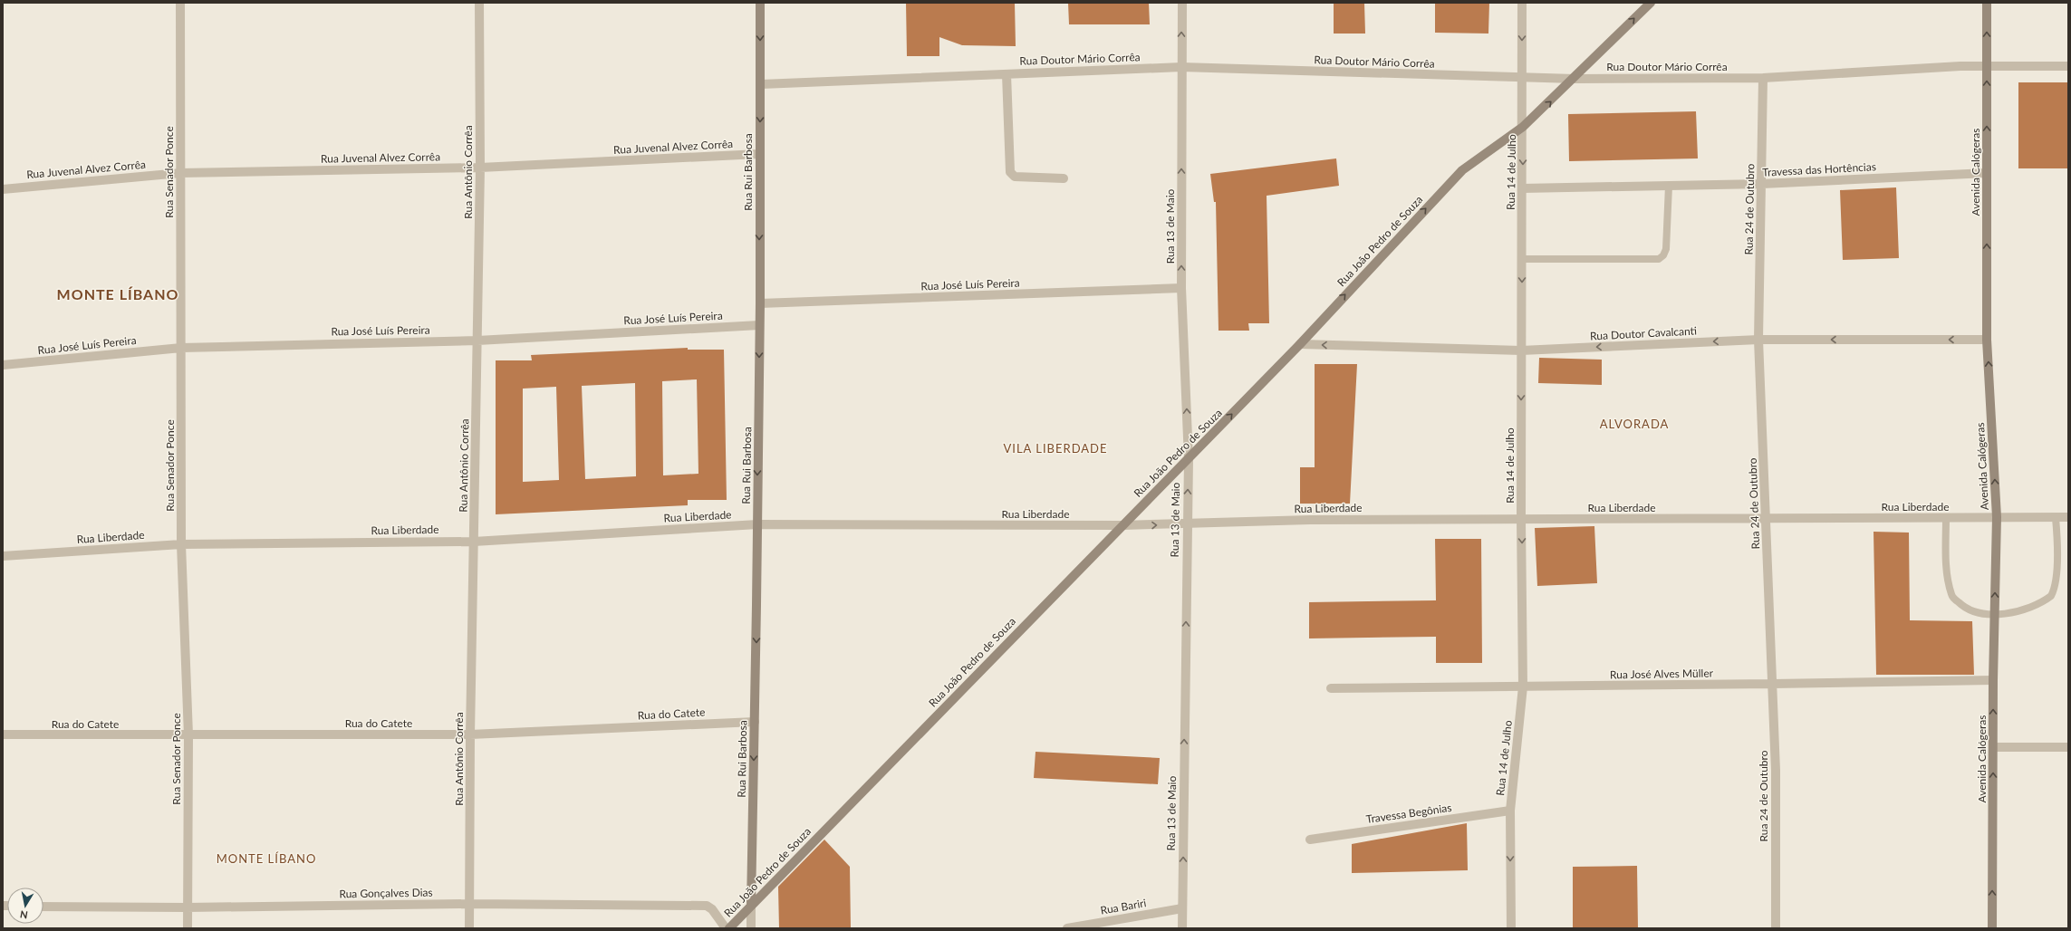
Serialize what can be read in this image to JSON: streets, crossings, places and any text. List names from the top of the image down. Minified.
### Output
{"streets":{"main road":["Rua Rui Barbosa","Avenida Calógeras","Rua João Pedro de Souza"],"street":["Rua Doutor Mário Corrêa","Rua Juvenal Alvez Corrêa","Travessa das Hortências","Rua Senador Ponce","Rua Antônio Corrêa","Rua 14 de Julho","Rua 24 de Outubro","Rua 13 de Maio","Rua José Luís Pereira","Rua Doutor Cavalcanti","Rua Liberdade","Rua José Alves Müller","Rua do Catete","Travessa Begônias","Rua Gonçalves Dias","Rua Bariri"]},"crossings":[["Rua Doutor Mário Corrêa","Rua Rui Barbosa"],["Rua Doutor Mário Corrêa","Rua 14 de Julho"],["Rua Doutor Mário Corrêa","Avenida Calógeras"],["Rua Doutor Mário Corrêa","Rua 24 de Outubro"],["Rua Doutor Mário Corrêa","Rua 13 de Maio"],["Rua Doutor Mário Corrêa","Rua João Pedro de Souza"],["Rua Juvenal Alvez Corrêa","Rua Senador Ponce"],["Rua Juvenal Alvez Corrêa","Rua Antônio Corrêa"],["Rua Juvenal Alvez Corrêa","Rua Rui Barbosa"],["Travessa das Hortências","Rua 14 de Julho"],["Travessa das Hortências","Avenida Calógeras"],["Travessa das Hortências","Rua 24 de Outubro"],["Rua Senador Ponce","Rua José Luís Pereira"],["Rua Senador Ponce","Rua Liberdade"],["Rua Senador Ponce","Rua do Catete"],["Rua Senador Ponce","Rua Gonçalves Dias"],["Rua Antônio Corrêa","Rua José Luís Pereira"],["Rua Antônio Corrêa","Rua Liberdade"],["Rua Antônio Corrêa","Rua do Catete"],["Rua Antônio Corrêa","Rua Gonçalves Dias"],["Rua Rui Barbosa","Rua João Pedro de Souza"],["Rua Rui Barbosa","Rua José Luís Pereira"],["Rua Rui Barbosa","Rua Liberdade"],["Rua Rui Barbosa","Rua do Catete"],["Rua 14 de Julho","Rua João Pedro de Souza"],["Rua 14 de Julho","Rua Doutor Cavalcanti"],["Rua 14 de Julho","Rua Liberdade"],["Rua 14 de Julho","Rua José Alves Müller"],["Rua 14 de Julho","Travessa Begônias"],["Avenida Calógeras","Rua Doutor Cavalcanti"],["Avenida Calógeras","Rua Liberdade"],["Avenida Calógeras","Rua José Alves Müller"],["Rua 24 de Outubro","Rua Doutor Cavalcanti"],["Rua 24 de Outubro","Rua Liberdade"],["Rua 24 de Outubro","Rua José Alves Müller"],["Rua 13 de Maio","Rua João Pedro de Souza"],["Rua 13 de Maio","Rua José Luís Pereira"],["Rua 13 de Maio","Rua Liberdade"],["Rua 13 de Maio","Rua Bariri"],["Rua João Pedro de Souza","Rua Doutor Cavalcanti"],["Rua João Pedro de Souza","Rua Liberdade"]],"one_way":["Rua Rui Barbosa","Rua 14 de Julho","Avenida Calógeras","Rua 13 de Maio","Rua João Pedro de Souza","Rua Doutor Cavalcanti"],"districts":["MONTE LÍBANO","ALVORADA","VILA LIBERDADE","MONTE LÍBANO"],"north":"bottom"}
